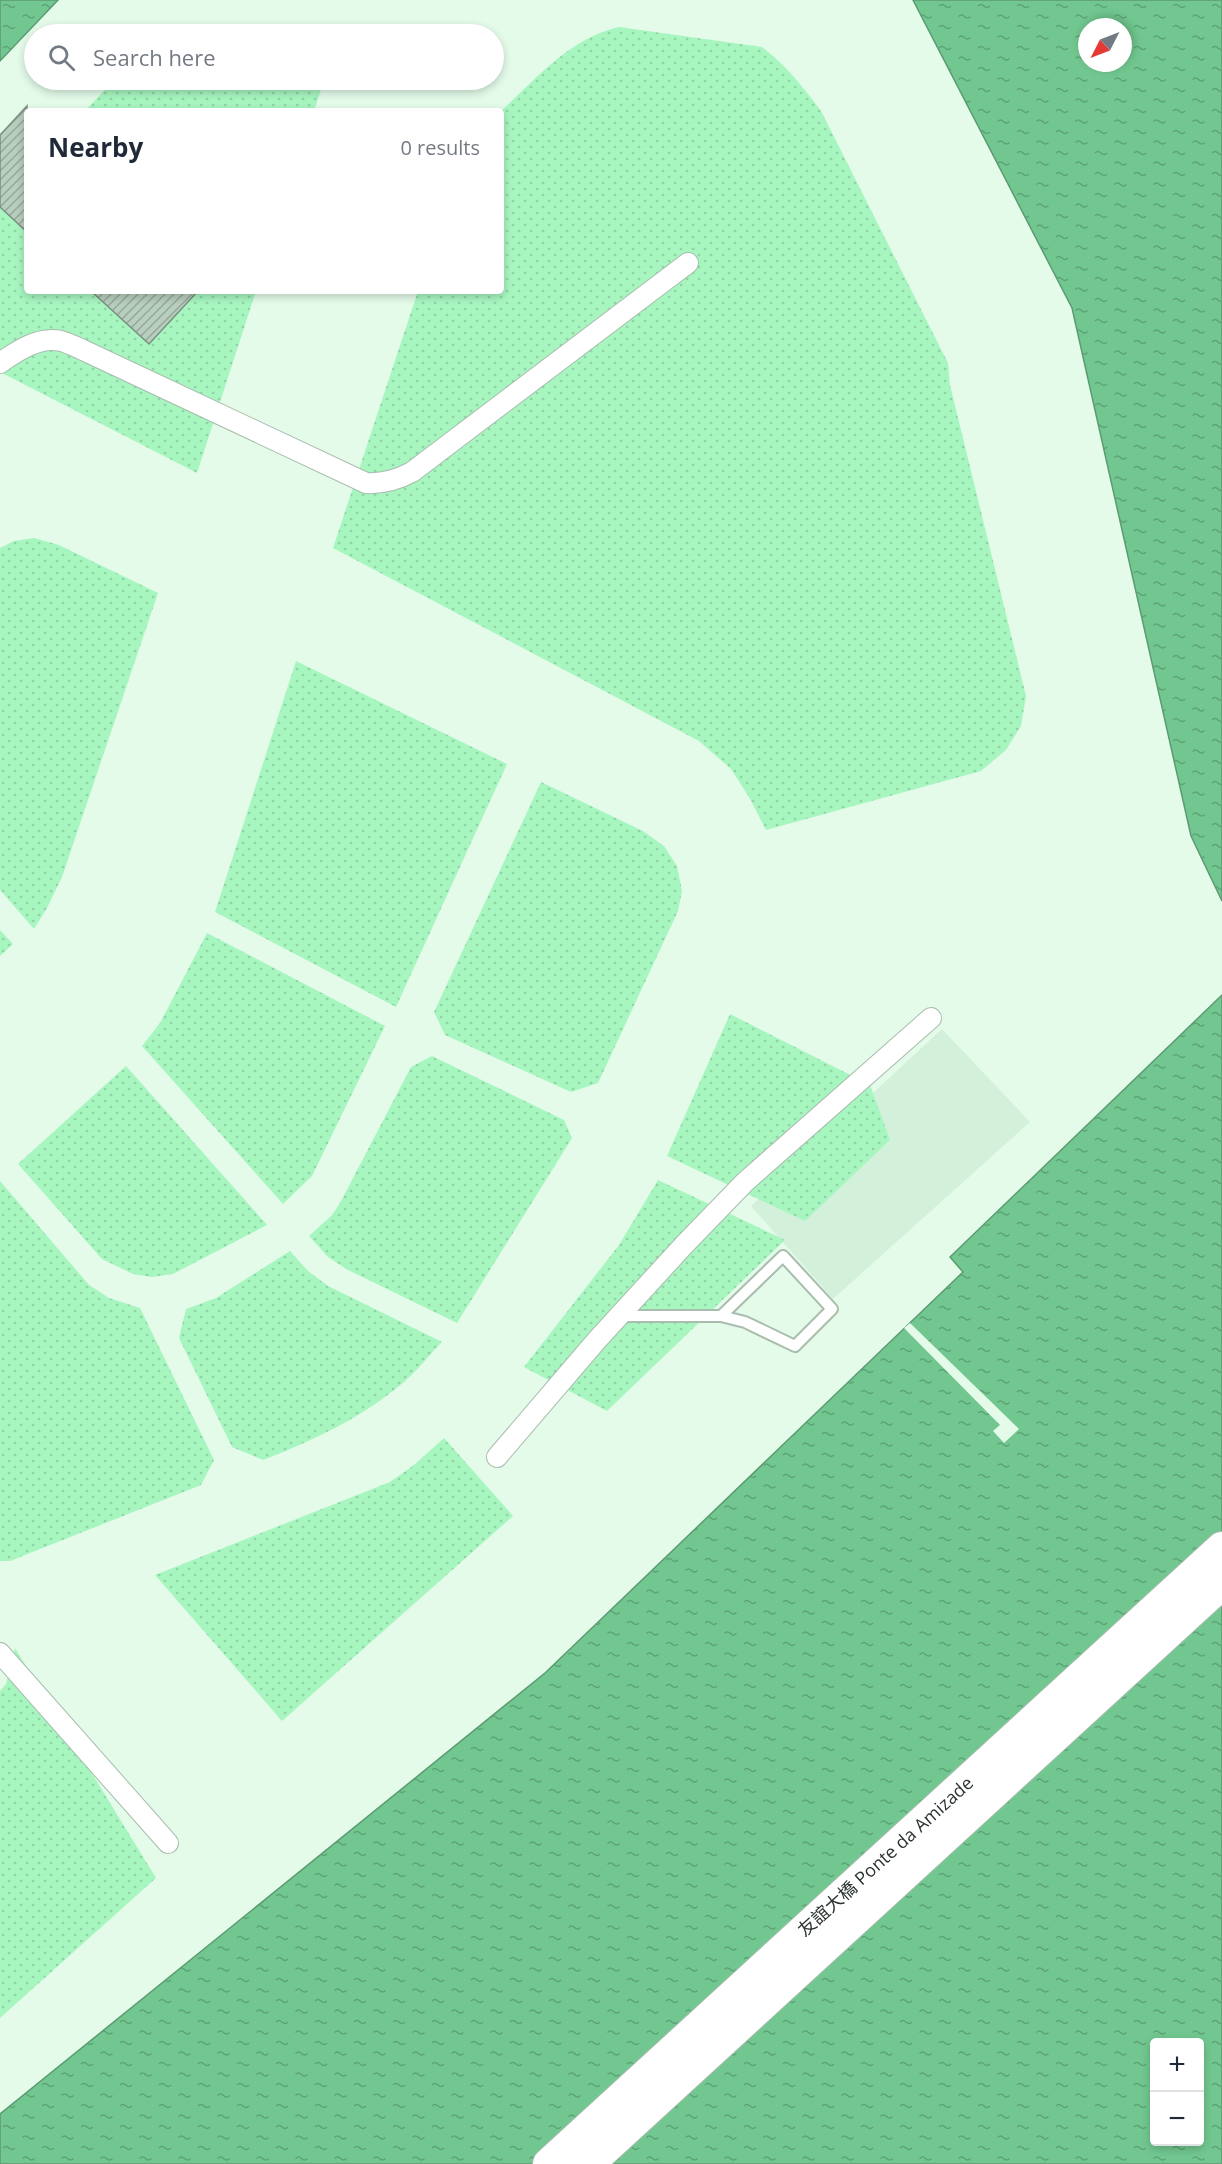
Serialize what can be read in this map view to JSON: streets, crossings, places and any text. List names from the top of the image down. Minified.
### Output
{"streets":{"main road":["友誼大橋 Ponte da Amizade"]},"north":"bottom left","page":{"search":"Search here","heading":["Nearby","0 results"],"map_buttons":["+","−"]}}
